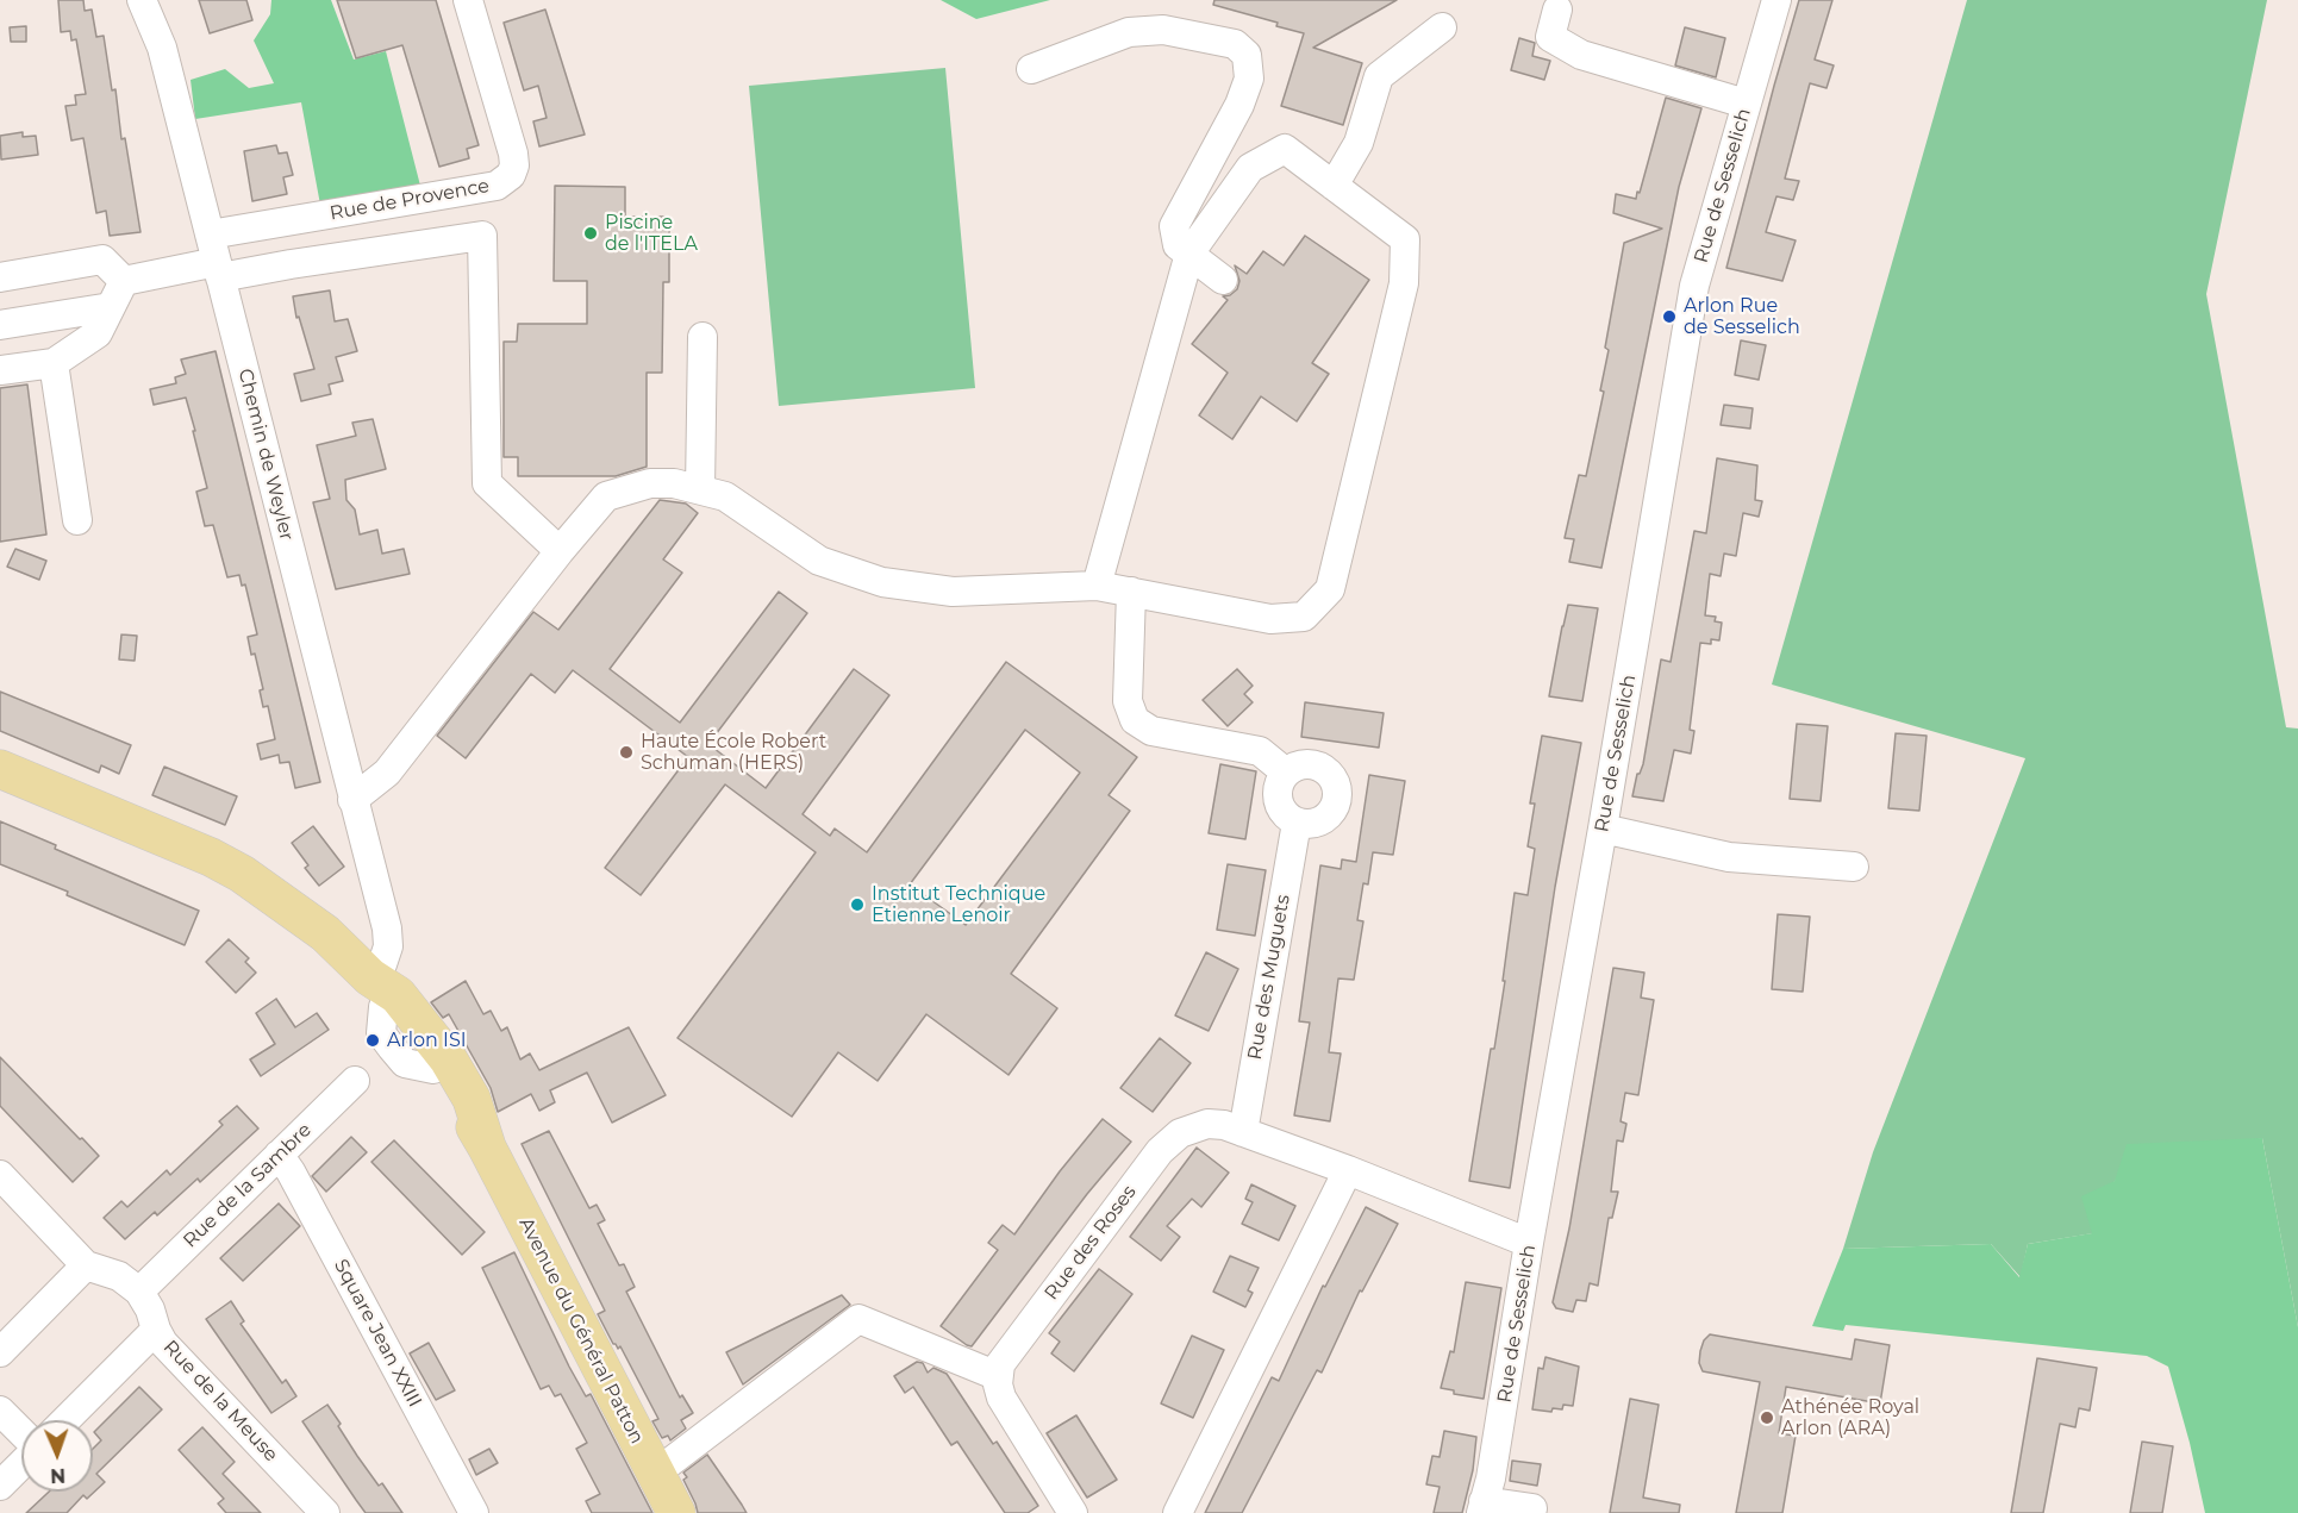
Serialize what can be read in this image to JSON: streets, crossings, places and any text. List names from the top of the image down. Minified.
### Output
{"streets":{"main road":["Avenue du Général Patton"],"street":["Rue de Sesselich","Rue de Provence","Chemin de Weyler","Rue des Muguets","Rue de la Sambre","Rue des Roses","Square Jean XXIII","Rue de la Meuse"]},"crossings":[["Rue de Sesselich","Rue des Roses"],["Rue de Provence","Chemin de Weyler"],["Chemin de Weyler","Avenue du Général Patton"],["Rue des Muguets","Rue des Roses"],["Rue de la Sambre","Square Jean XXIII"],["Rue de la Sambre","Rue de la Meuse"]],"places":["Piscine de l'ITELA","Arlon Rue de Sesselich","Haute École Robert Schuman (HERS)","Institut Technique Etienne Lenoir","Arlon ISI","Athénée Royal Arlon (ARA)"],"north":"bottom"}
